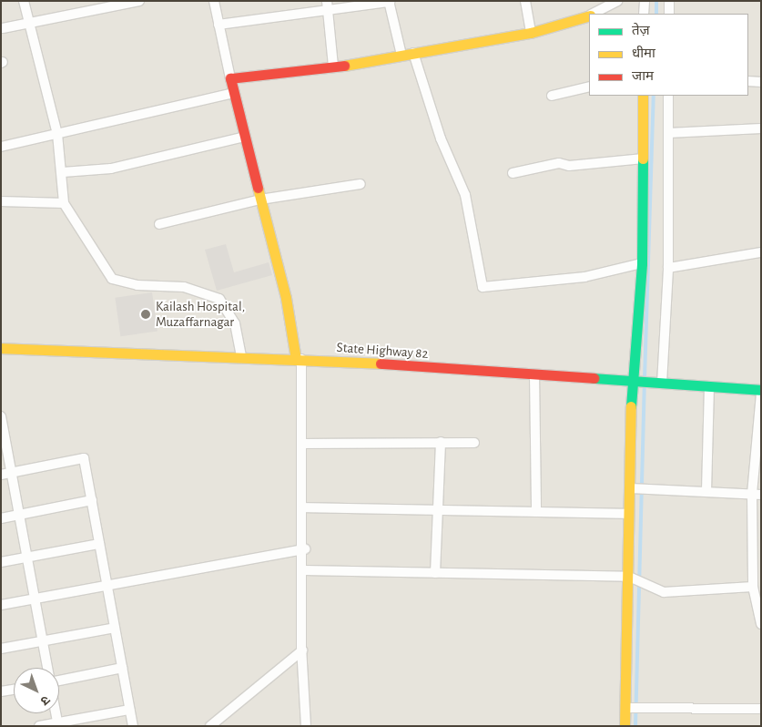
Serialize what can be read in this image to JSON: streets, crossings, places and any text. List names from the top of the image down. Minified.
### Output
{"streets":{"street":["State Highway 82"]},"places":["Kailash Hospital, Muzaffarnagar"],"legend":["तेज़","धीमा","जाम"],"north":"bottom right"}
